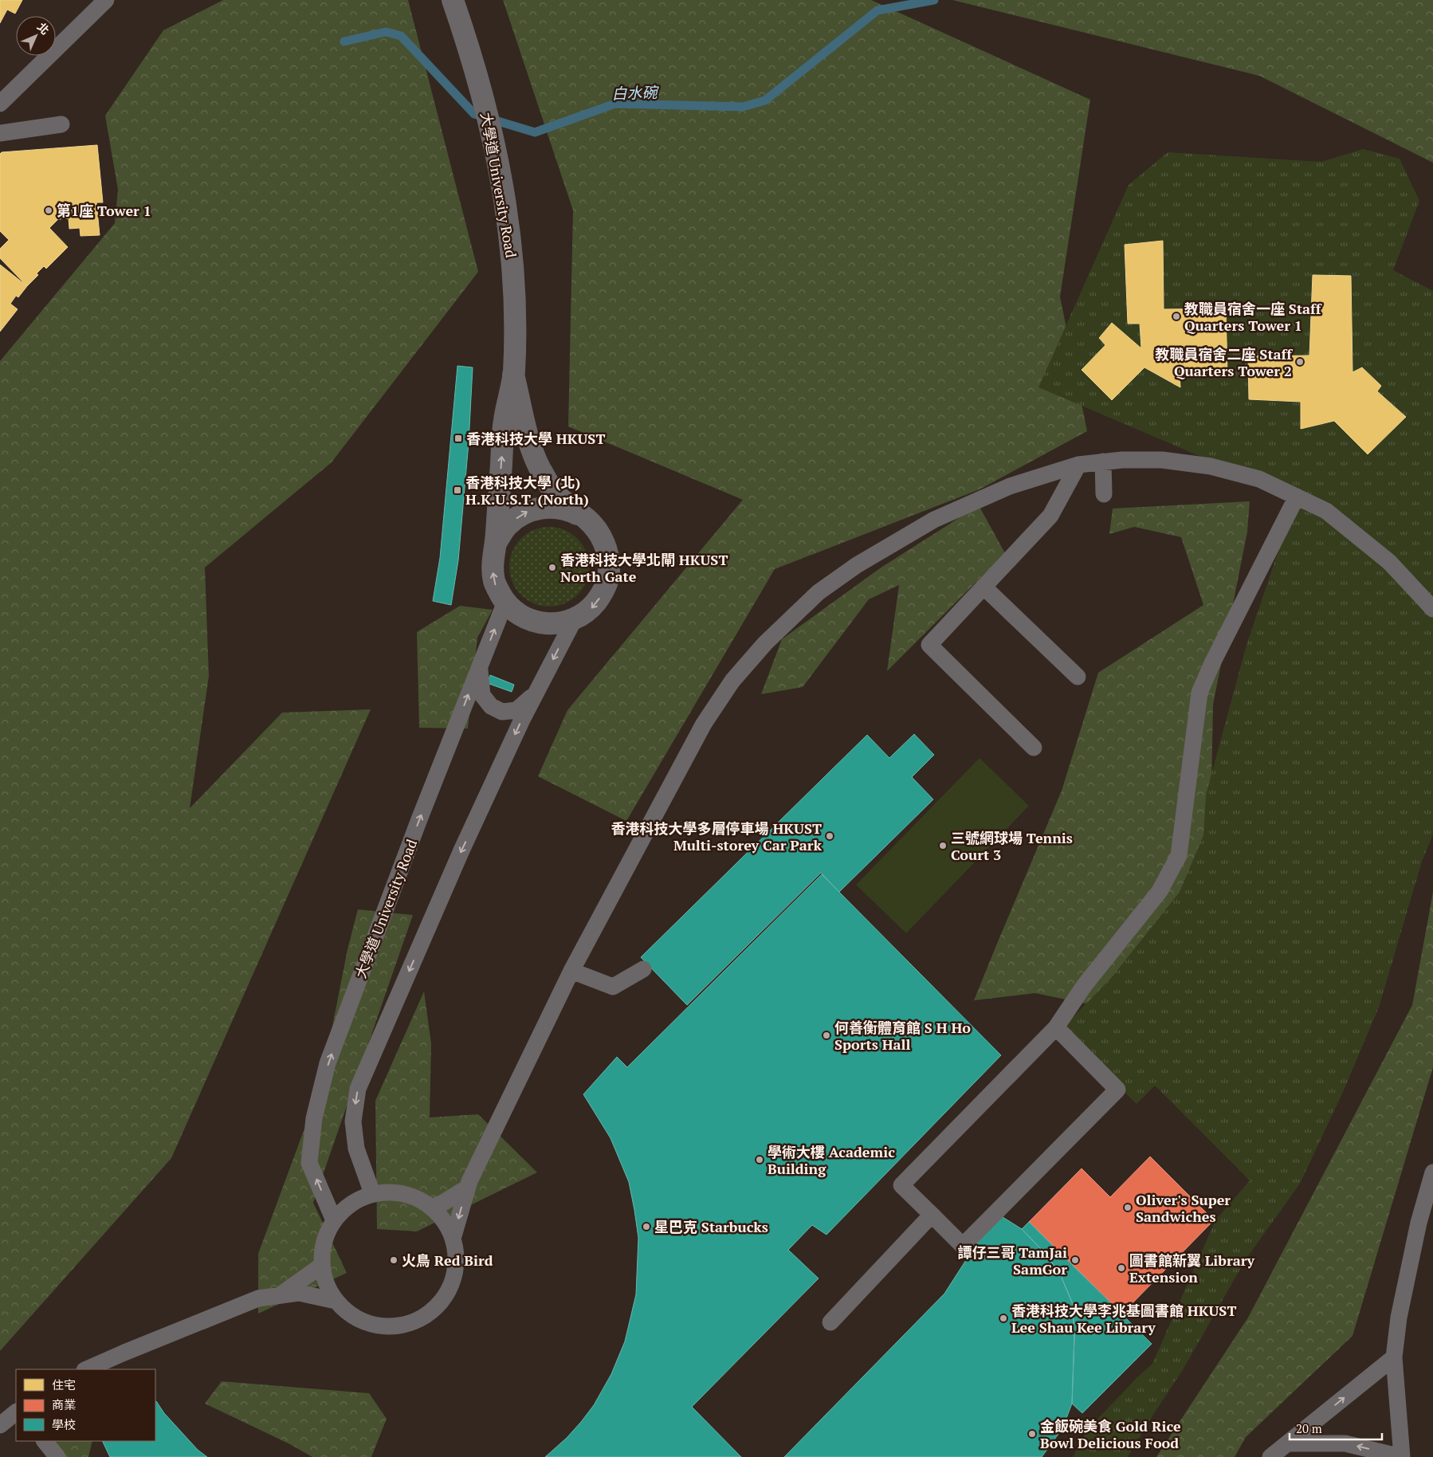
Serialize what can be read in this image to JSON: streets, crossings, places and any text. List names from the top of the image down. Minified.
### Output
{"streets":{"street":["大學道 University Road"]},"water":["白水碗"],"places":{"other":["第1座 Tower 1","教職員宿舍一座 Staff Quarters Tower 1","教職員宿舍二座 Staff Quarters Tower 2","香港科技大學北閘 HKUST North Gate","香港科技大學多層停車場 HKUST Multi-storey Car Park","三號網球場 Tennis Court 3","何善衡體育館 S H Ho Sports Hall","學術大樓 Academic Building","Oliver's Super Sandwiches","星巴克 Starbucks","火鳥 Red Bird","譚仔三哥 TamJai SamGor","圖書館新翼 Library Extension","香港科技大學李兆基圖書館 HKUST Lee Shau Kee Library","金飯碗美食 Gold Rice Bowl Delicious Food"],"transit":["香港科技大學 HKUST","香港科技大學 (北) H.K.U.S.T. (North)"]},"legend":["住宅","商業","學校"],"scale_bar":"20 m","north":"top right"}
